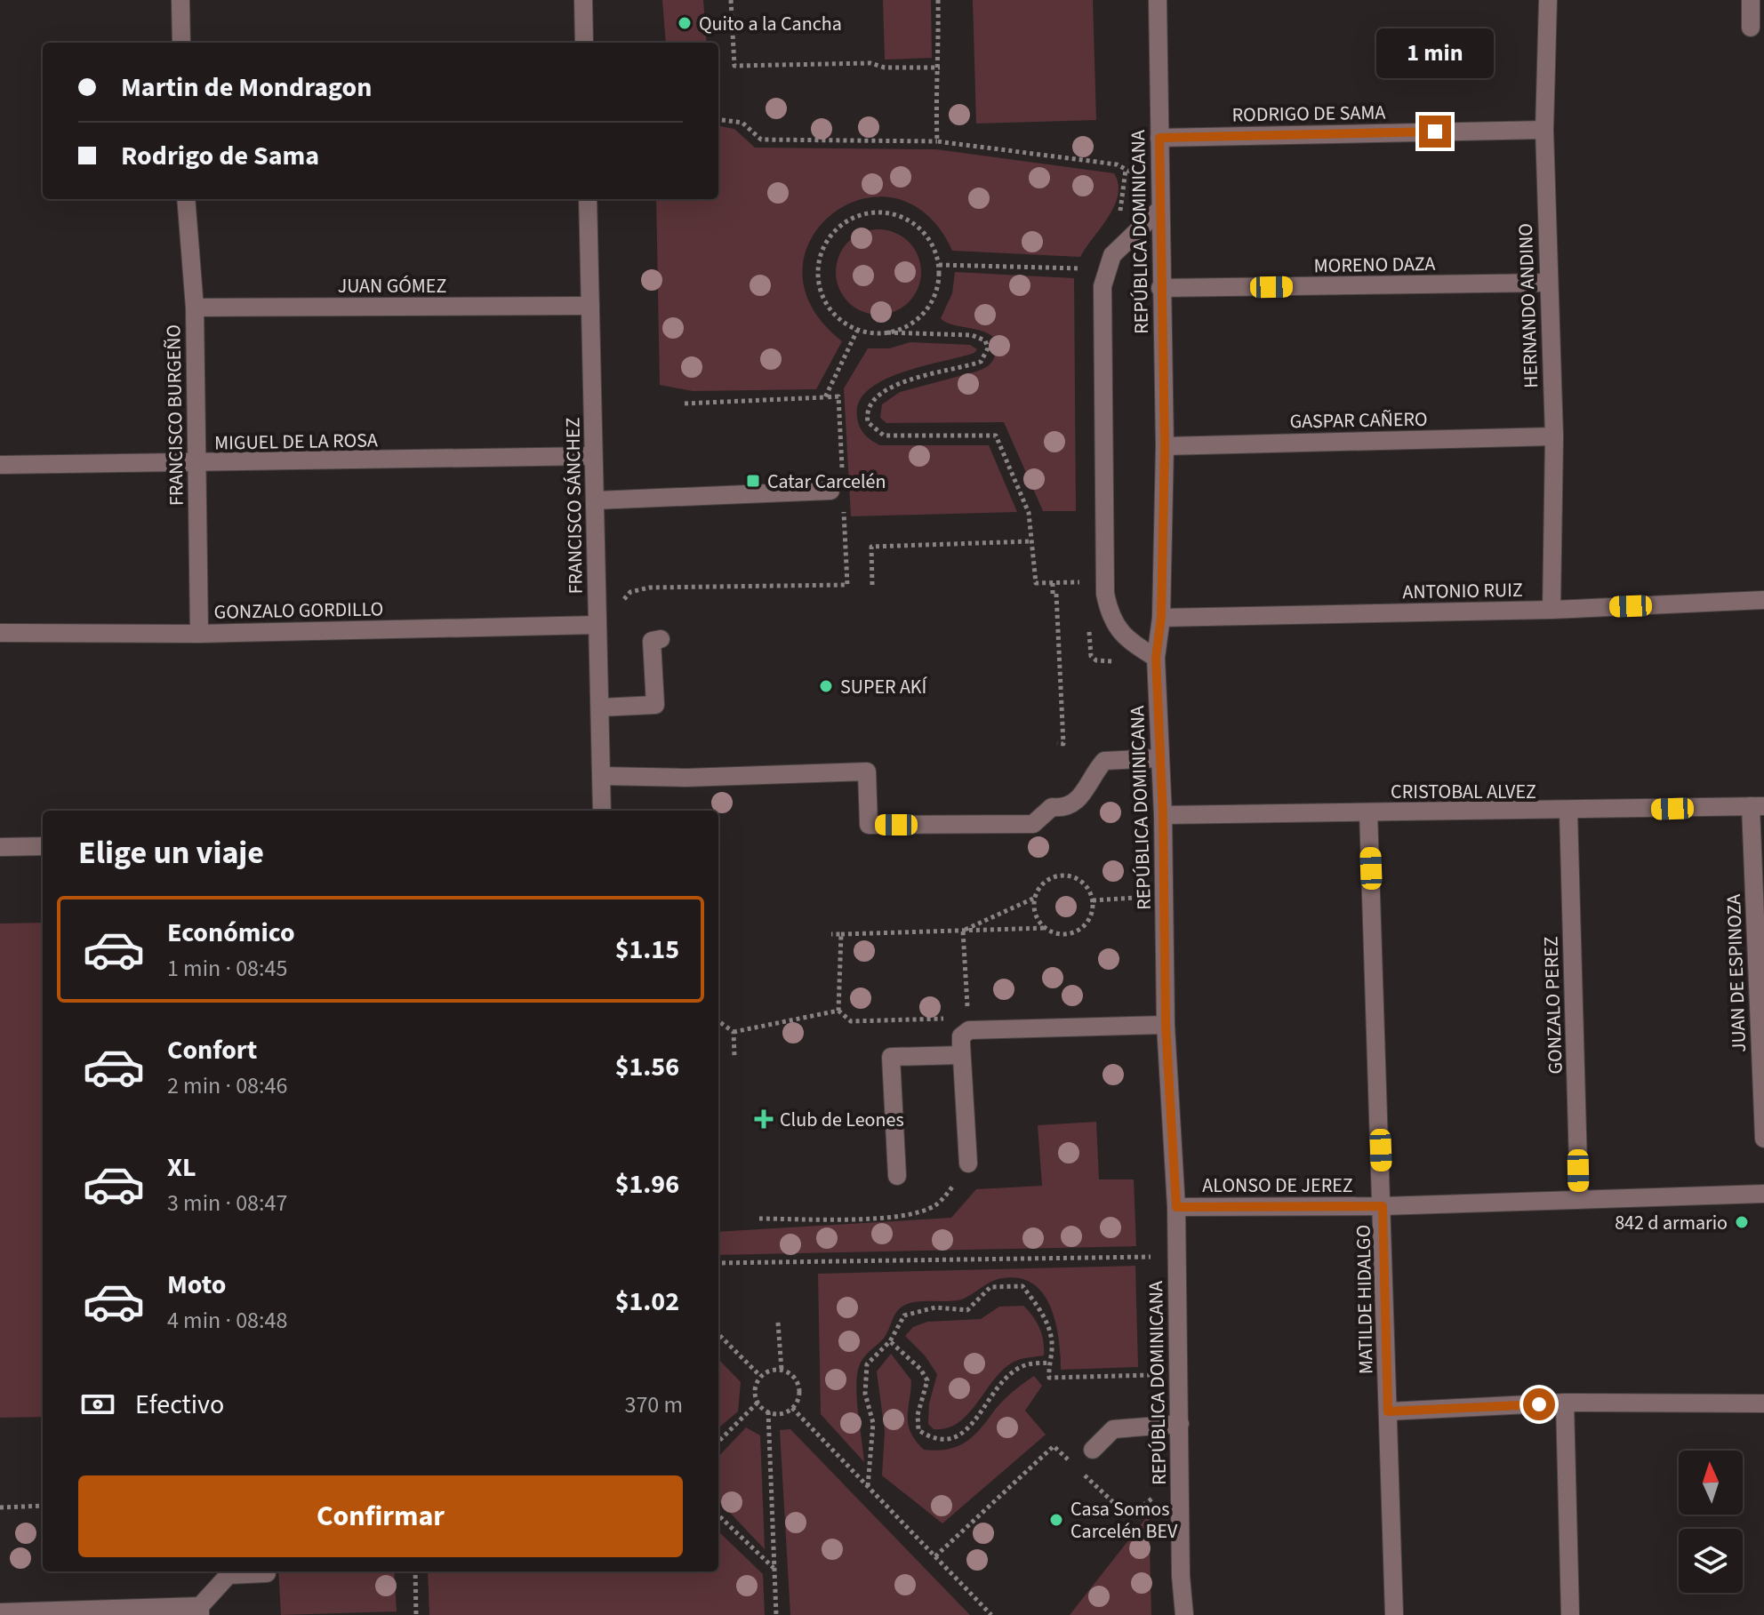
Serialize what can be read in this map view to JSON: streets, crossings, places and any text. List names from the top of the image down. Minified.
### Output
{"streets":{"street":["RODRIGO DE SAMA","REPÚBLICA DOMINICANA","MORENO DAZA","JUAN GÓMEZ","HERNANDO ANDINO","FRANCISCO BURGEÑO","GASPAR CAÑERO","MIGUEL DE LA ROSA","FRANCISCO SÁNCHEZ","ANTONIO RUIZ","GONZALO GORDILLO","CRISTOBAL ALVEZ","JUAN DE ESPINOZA","GONZALO PEREZ","ALONSO DE JEREZ","MATILDE HIDALGO"]},"crossings":[["RODRIGO DE SAMA","REPÚBLICA DOMINICANA"],["RODRIGO DE SAMA","HERNANDO ANDINO"],["REPÚBLICA DOMINICANA","MORENO DAZA"],["REPÚBLICA DOMINICANA","GASPAR CAÑERO"],["REPÚBLICA DOMINICANA","ANTONIO RUIZ"],["REPÚBLICA DOMINICANA","CRISTOBAL ALVEZ"],["REPÚBLICA DOMINICANA","ALONSO DE JEREZ"],["MORENO DAZA","HERNANDO ANDINO"],["JUAN GÓMEZ","FRANCISCO BURGEÑO"],["JUAN GÓMEZ","FRANCISCO SÁNCHEZ"],["HERNANDO ANDINO","GASPAR CAÑERO"],["HERNANDO ANDINO","ANTONIO RUIZ"],["FRANCISCO BURGEÑO","MIGUEL DE LA ROSA"],["FRANCISCO BURGEÑO","GONZALO GORDILLO"],["MIGUEL DE LA ROSA","FRANCISCO SÁNCHEZ"],["FRANCISCO SÁNCHEZ","GONZALO GORDILLO"],["CRISTOBAL ALVEZ","JUAN DE ESPINOZA"],["CRISTOBAL ALVEZ","GONZALO PEREZ"],["CRISTOBAL ALVEZ","MATILDE HIDALGO"],["GONZALO PEREZ","ALONSO DE JEREZ"],["ALONSO DE JEREZ","MATILDE HIDALGO"]],"places":{"other":["Quito a la Cancha","SUPER AKÍ","842 d armario","Casa Somos Carcelén BEV"],"transit":["Catar Carcelén"],"health":["Club de Leones"]},"north":"top","page":{"bubble":"1 min","banner":["Martin de Mondragon","Rodrigo de Sama"],"heading":"Elige un viaje","list":[{"name":"Económico","note":"1 min · 08:45","value":"$1.15"},{"name":"Confort","note":"2 min · 08:46","value":"$1.56"},{"name":"XL","note":"3 min · 08:47","value":"$1.96"},{"name":"Moto","note":"4 min · 08:48","value":"$1.02"}],"pay":["Efectivo","370 m"],"buttons":"Confirmar"}}
